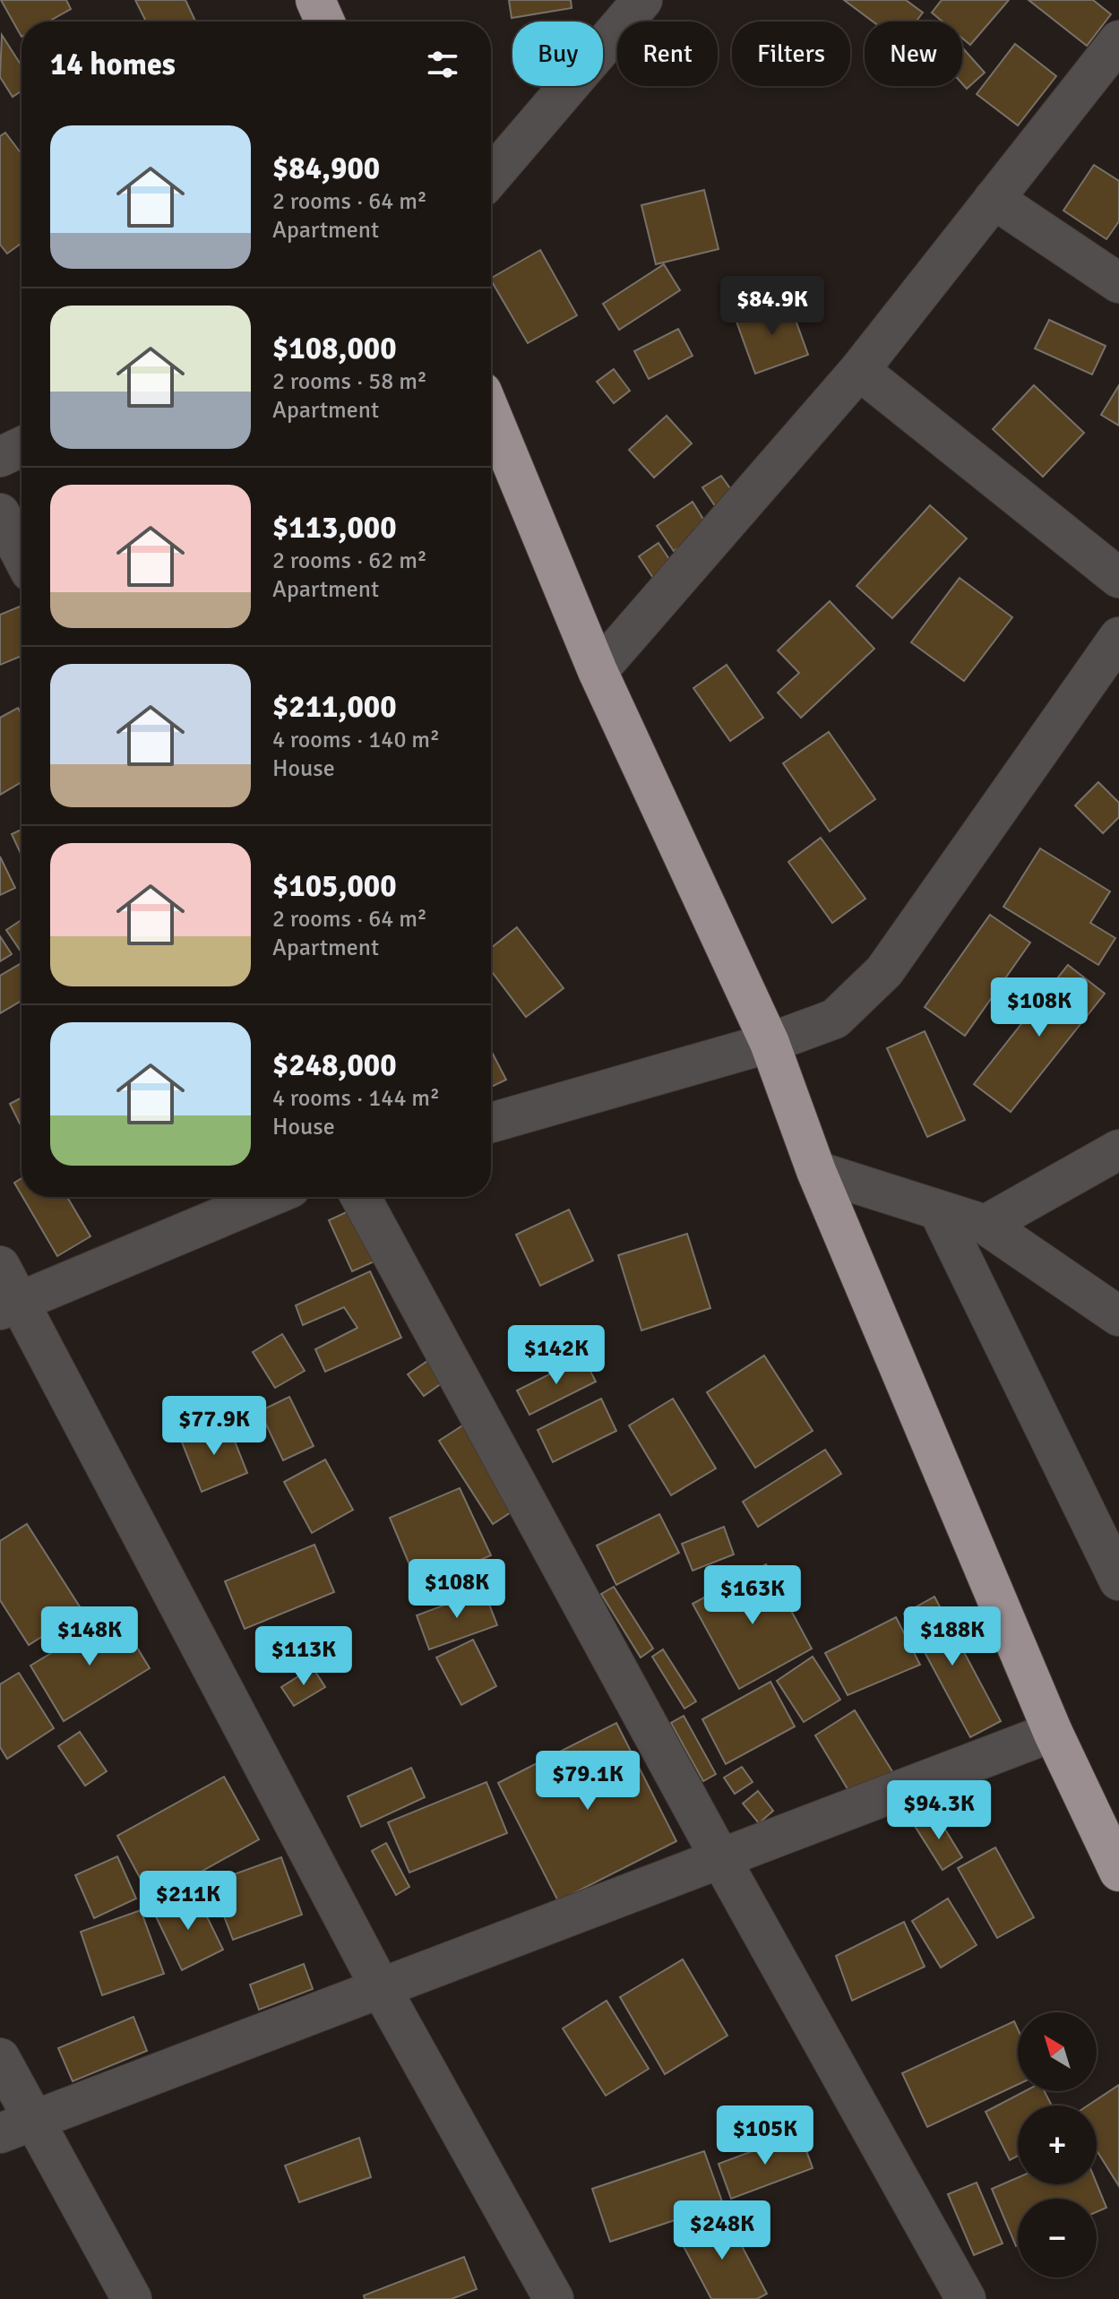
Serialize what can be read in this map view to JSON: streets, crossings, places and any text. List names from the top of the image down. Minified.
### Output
{"north":"top left","page":{"chip":["Buy","Rent","Filters","New"],"heading":"14 homes","list":[{"name":"$84,900","note":"2 rooms · 64 m² · Apartment"},{"name":"$108,000","note":"2 rooms · 58 m² · Apartment"},{"name":"$113,000","note":"2 rooms · 62 m² · Apartment"},{"name":"$211,000","note":"4 rooms · 140 m² · House"},{"name":"$105,000","note":"2 rooms · 64 m² · Apartment"},{"name":"$248,000","note":"4 rooms · 144 m² · House"}],"price":["$84.9K","$108K","$142K","$77.9K","$108K","$163K","$148K","$188K","$113K","$79.1K","$94.3K","$211K","$105K","$248K"],"map_buttons":["+","−"]}}
